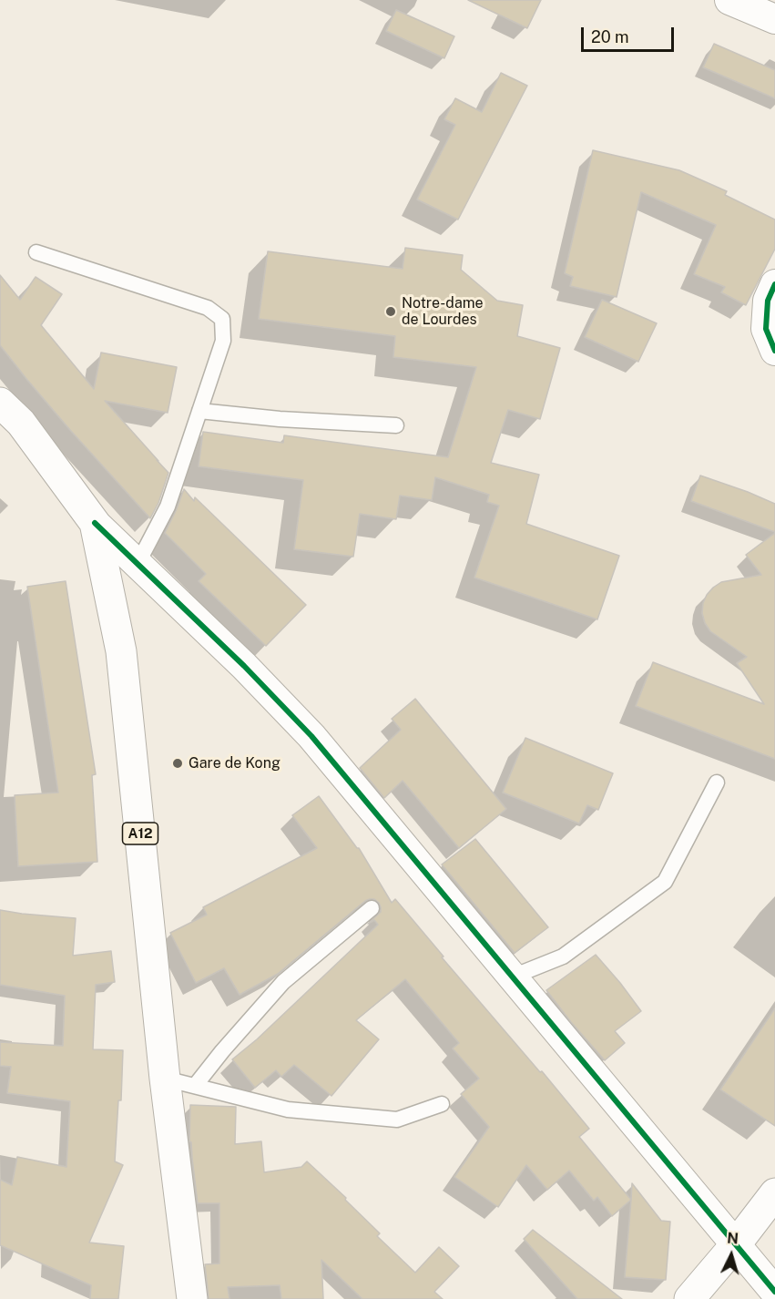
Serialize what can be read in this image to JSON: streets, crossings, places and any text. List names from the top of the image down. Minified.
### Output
{"streets":{"main road":["A12"]},"places":["Notre-dame de Lourdes","Gare de Kong"],"scale_bar":"20 m","north":"top"}
